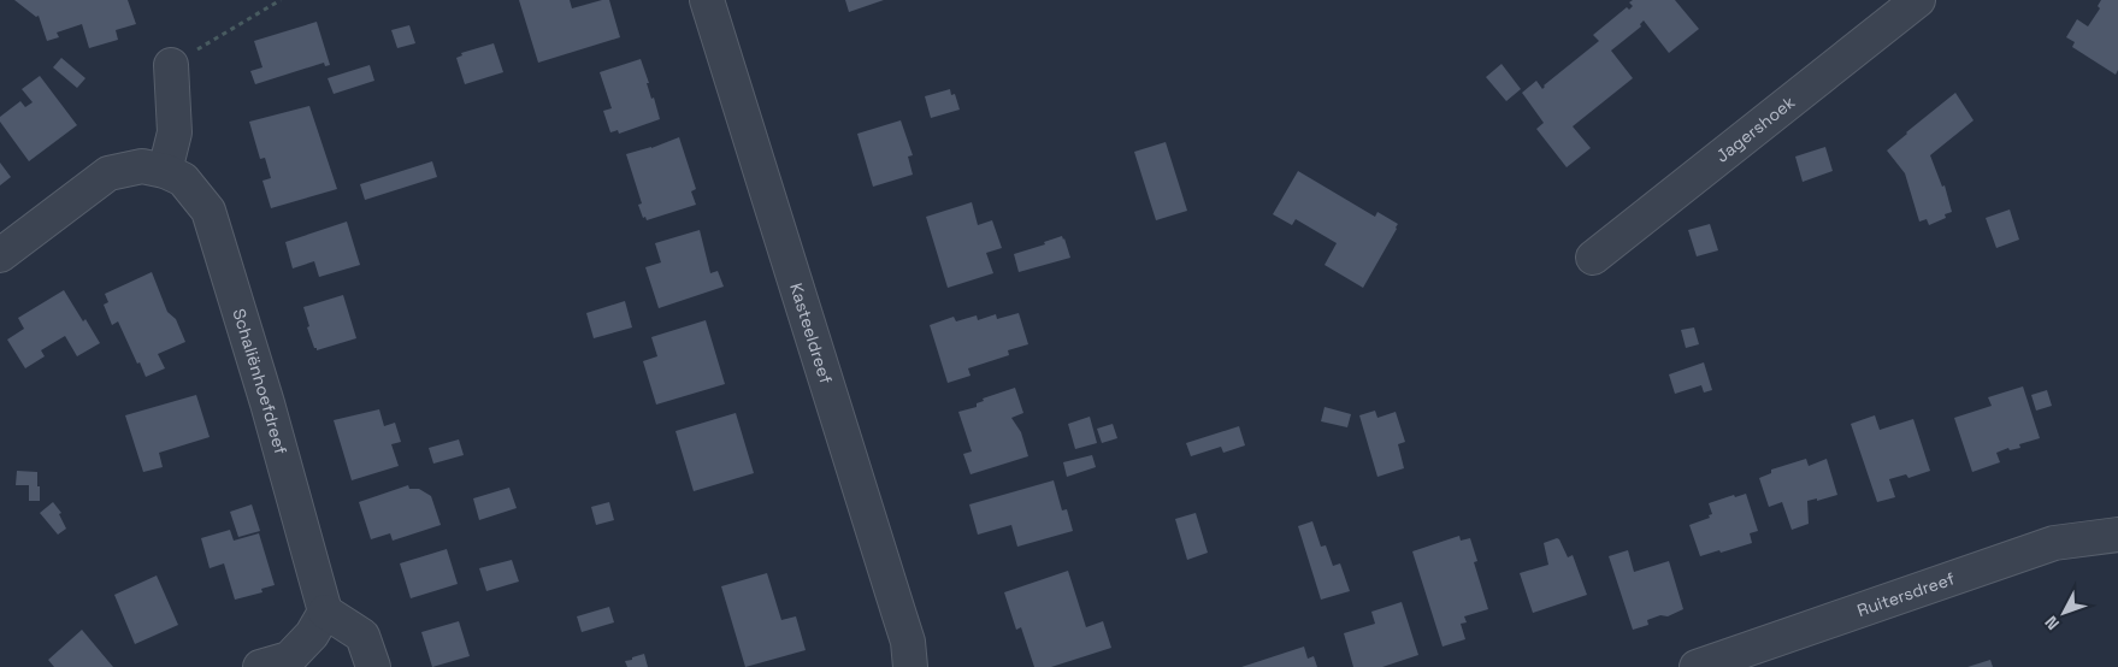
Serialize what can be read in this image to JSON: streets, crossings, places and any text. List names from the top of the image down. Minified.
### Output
{"streets":{"street":["Jagershoek","Kasteeldreef","Schaliënhoefdreef","Ruitersdreef"]},"north":"bottom left"}
